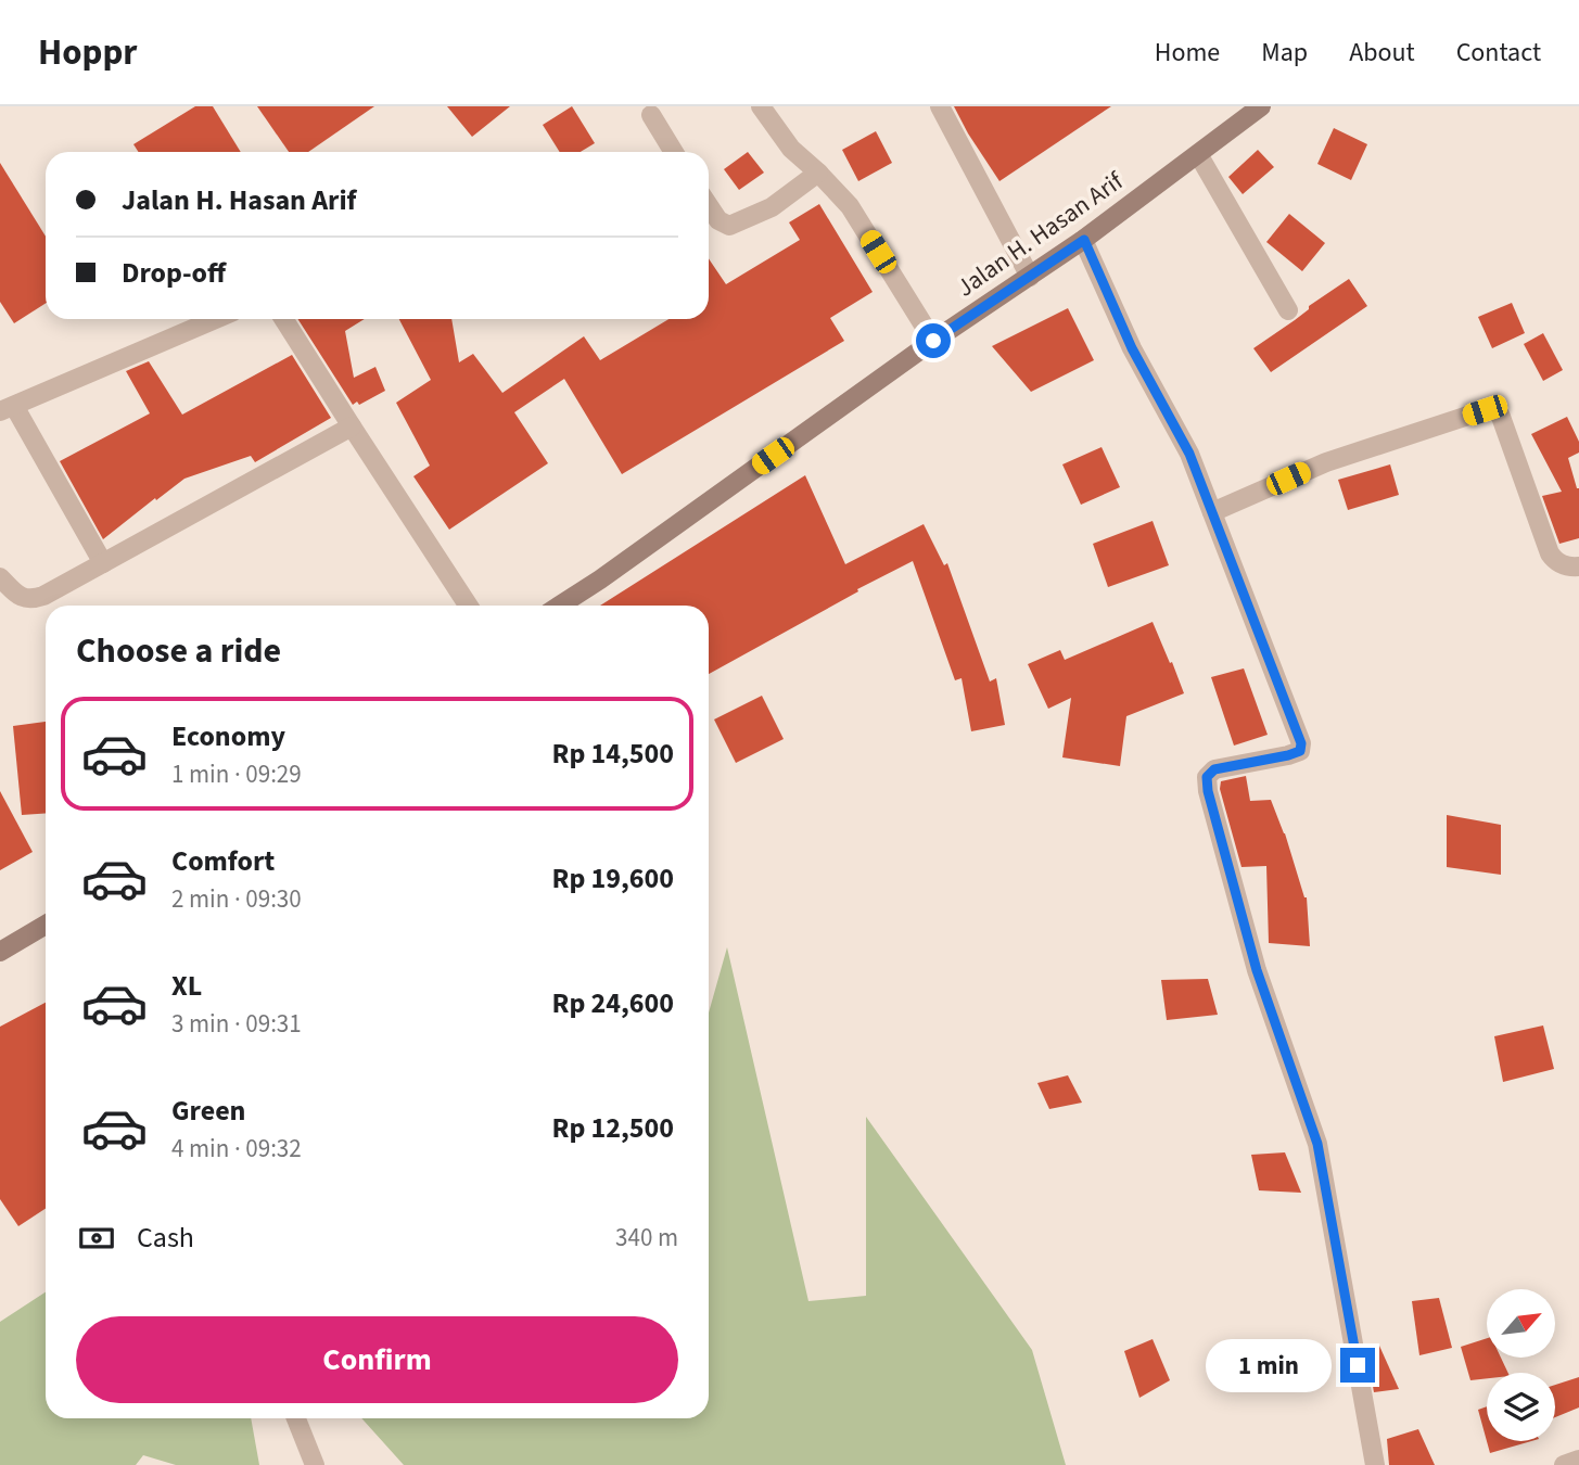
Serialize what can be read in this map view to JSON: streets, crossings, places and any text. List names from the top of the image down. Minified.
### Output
{"streets":{"main road":["Jalan H. Hasan Arif"]},"north":"top right","page":{"header":"Hoppr","nav":["Home","Map","About","Contact"],"banner":["Jalan H. Hasan Arif","Drop-off"],"heading":"Choose a ride","list":[{"name":"Economy","note":"1 min · 09:29","value":"Rp 14,500"},{"name":"Comfort","note":"2 min · 09:30","value":"Rp 19,600"},{"name":"XL","note":"3 min · 09:31","value":"Rp 24,600"},{"name":"Green","note":"4 min · 09:32","value":"Rp 12,500"}],"pay":["Cash","340 m"],"buttons":"Confirm","bubble":"1 min"}}
